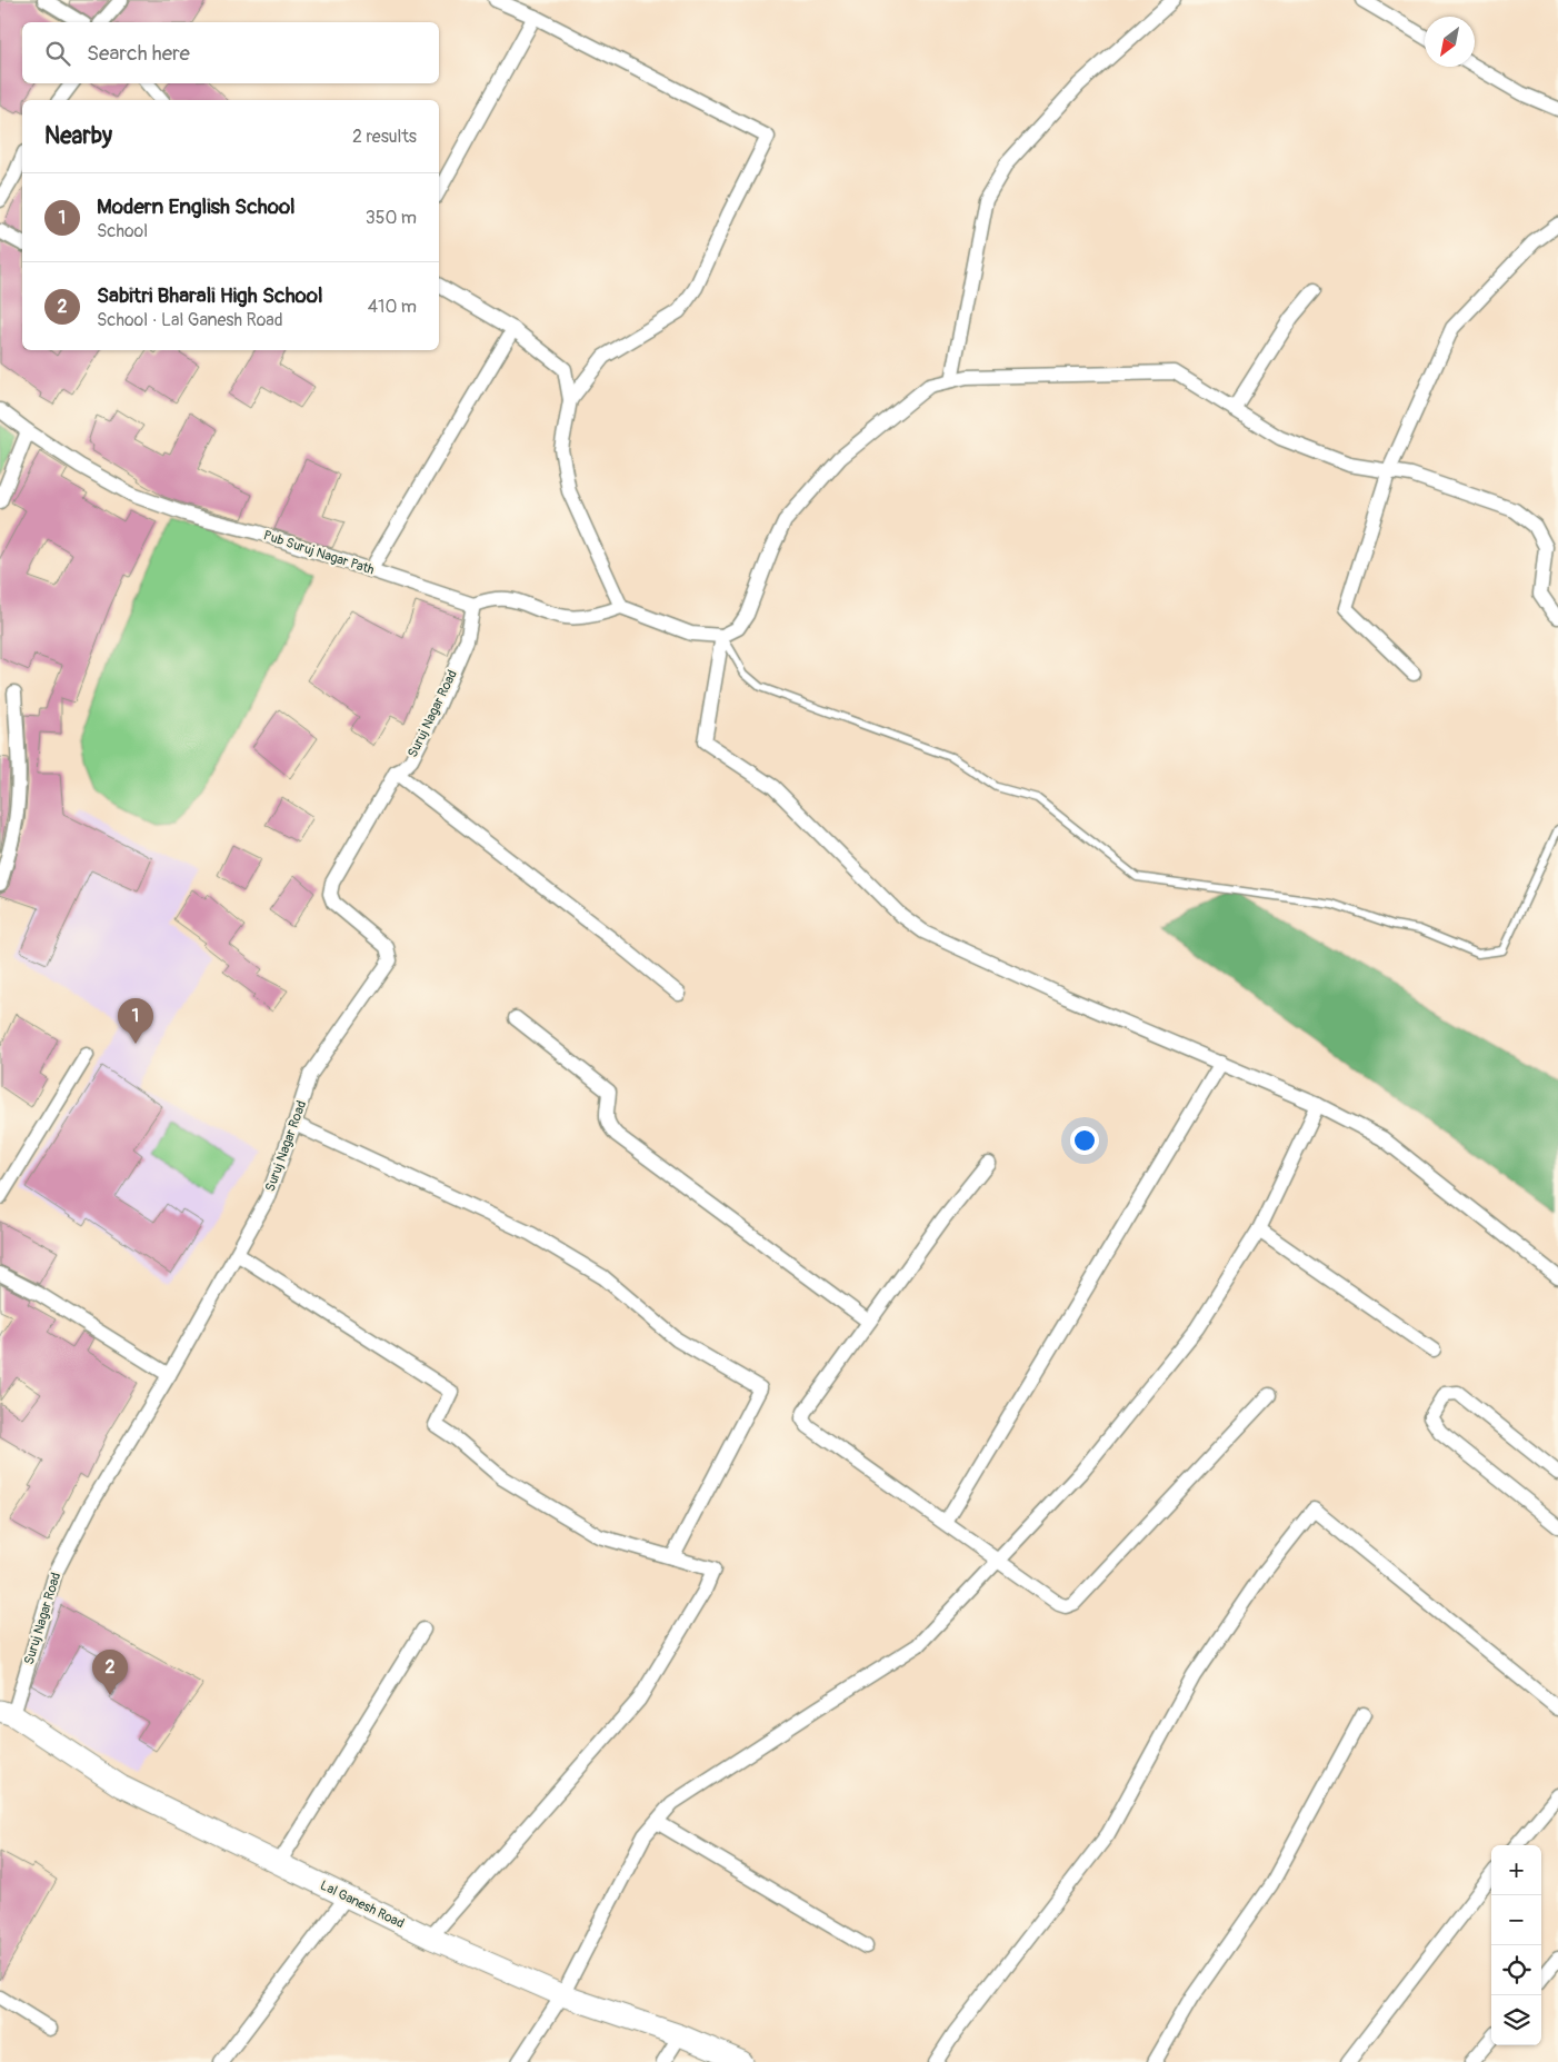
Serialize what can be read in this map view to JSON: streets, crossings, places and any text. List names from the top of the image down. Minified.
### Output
{"streets":{"main road":["Lal Ganesh Road"],"street":["Pub Suruj Nagar Path","Suruj Nagar Road"]},"crossings":[["Pub Suruj Nagar Path","Suruj Nagar Road"],["Suruj Nagar Road","Lal Ganesh Road"]],"north":"bottom left","page":{"search":"Search here","heading":["Nearby","2 results"],"list":[{"mark":"1","name":"Modern English School","note":"School","value":"350 m"},{"mark":"2","name":"Sabitri Bharali High School","note":"School · Lal Ganesh Road","value":"410 m"}],"pins":["1","2"],"map_buttons":["+","−"]}}
